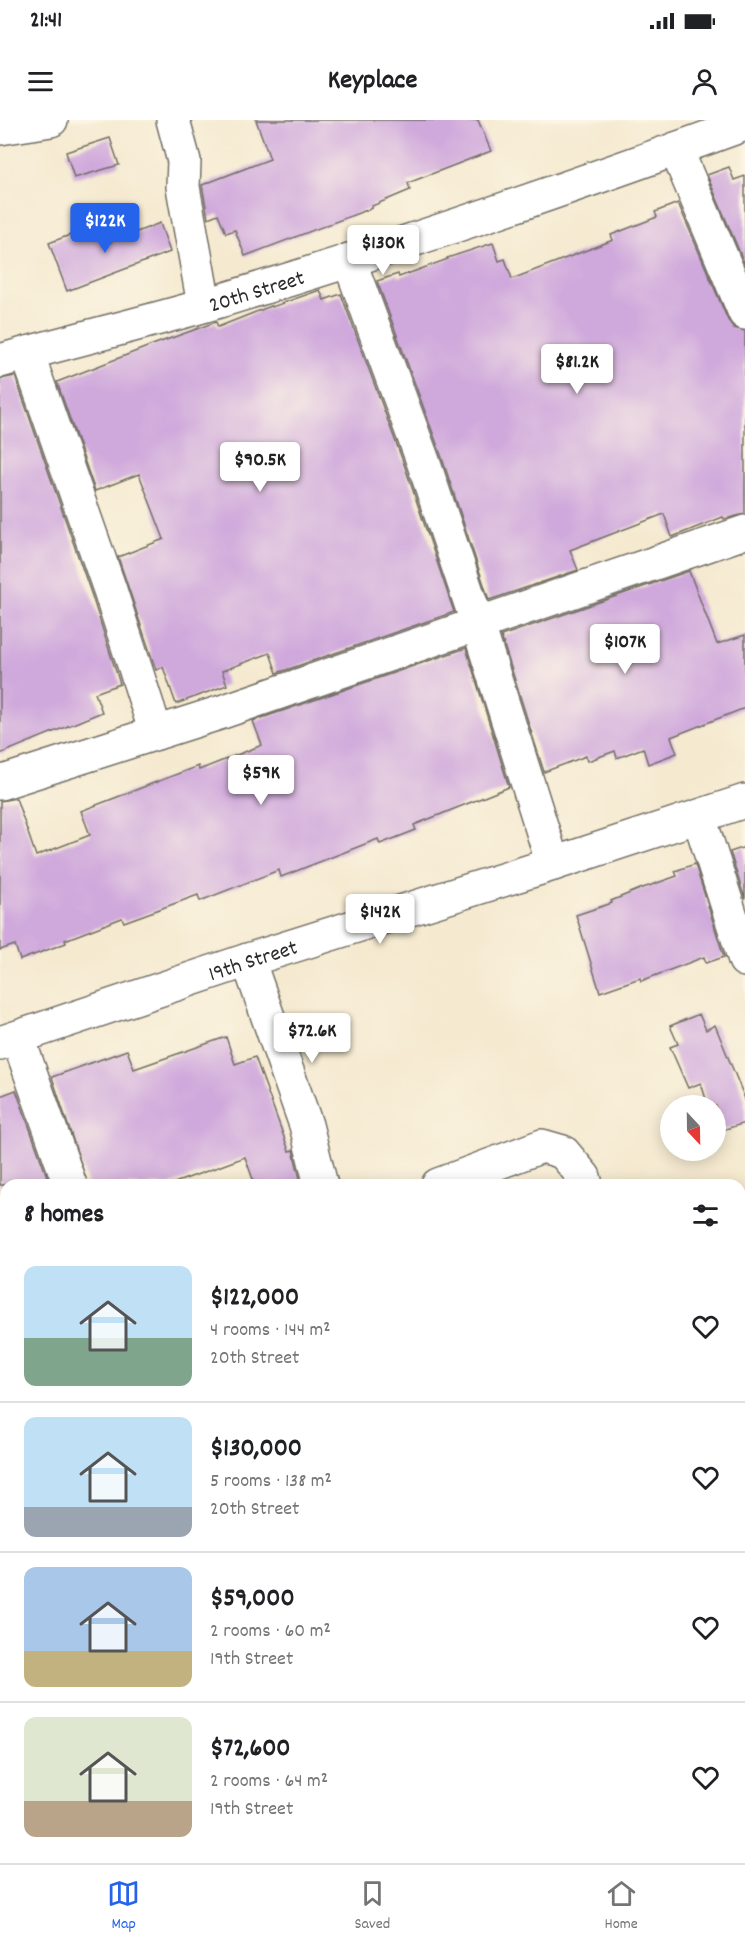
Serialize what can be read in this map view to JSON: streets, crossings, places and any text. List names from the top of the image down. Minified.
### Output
{"streets":{"street":["20th Street","19th Street"]},"north":"bottom","page":{"status":"21:41","header":"Keyplace","price":["$122K","$130K","$81.2K","$90.5K","$107K","$59K","$142K","$72.6K"],"heading":"8 homes","list":[{"name":"$122,000","note":"4 rooms · 144 m² · 20th Street"},{"name":"$130,000","note":"5 rooms · 138 m² · 20th Street"},{"name":"$59,000","note":"2 rooms · 60 m² · 19th Street"},{"name":"$72,600","note":"2 rooms · 64 m² · 19th Street"}],"tabs":["Map","Saved","Home"]}}
